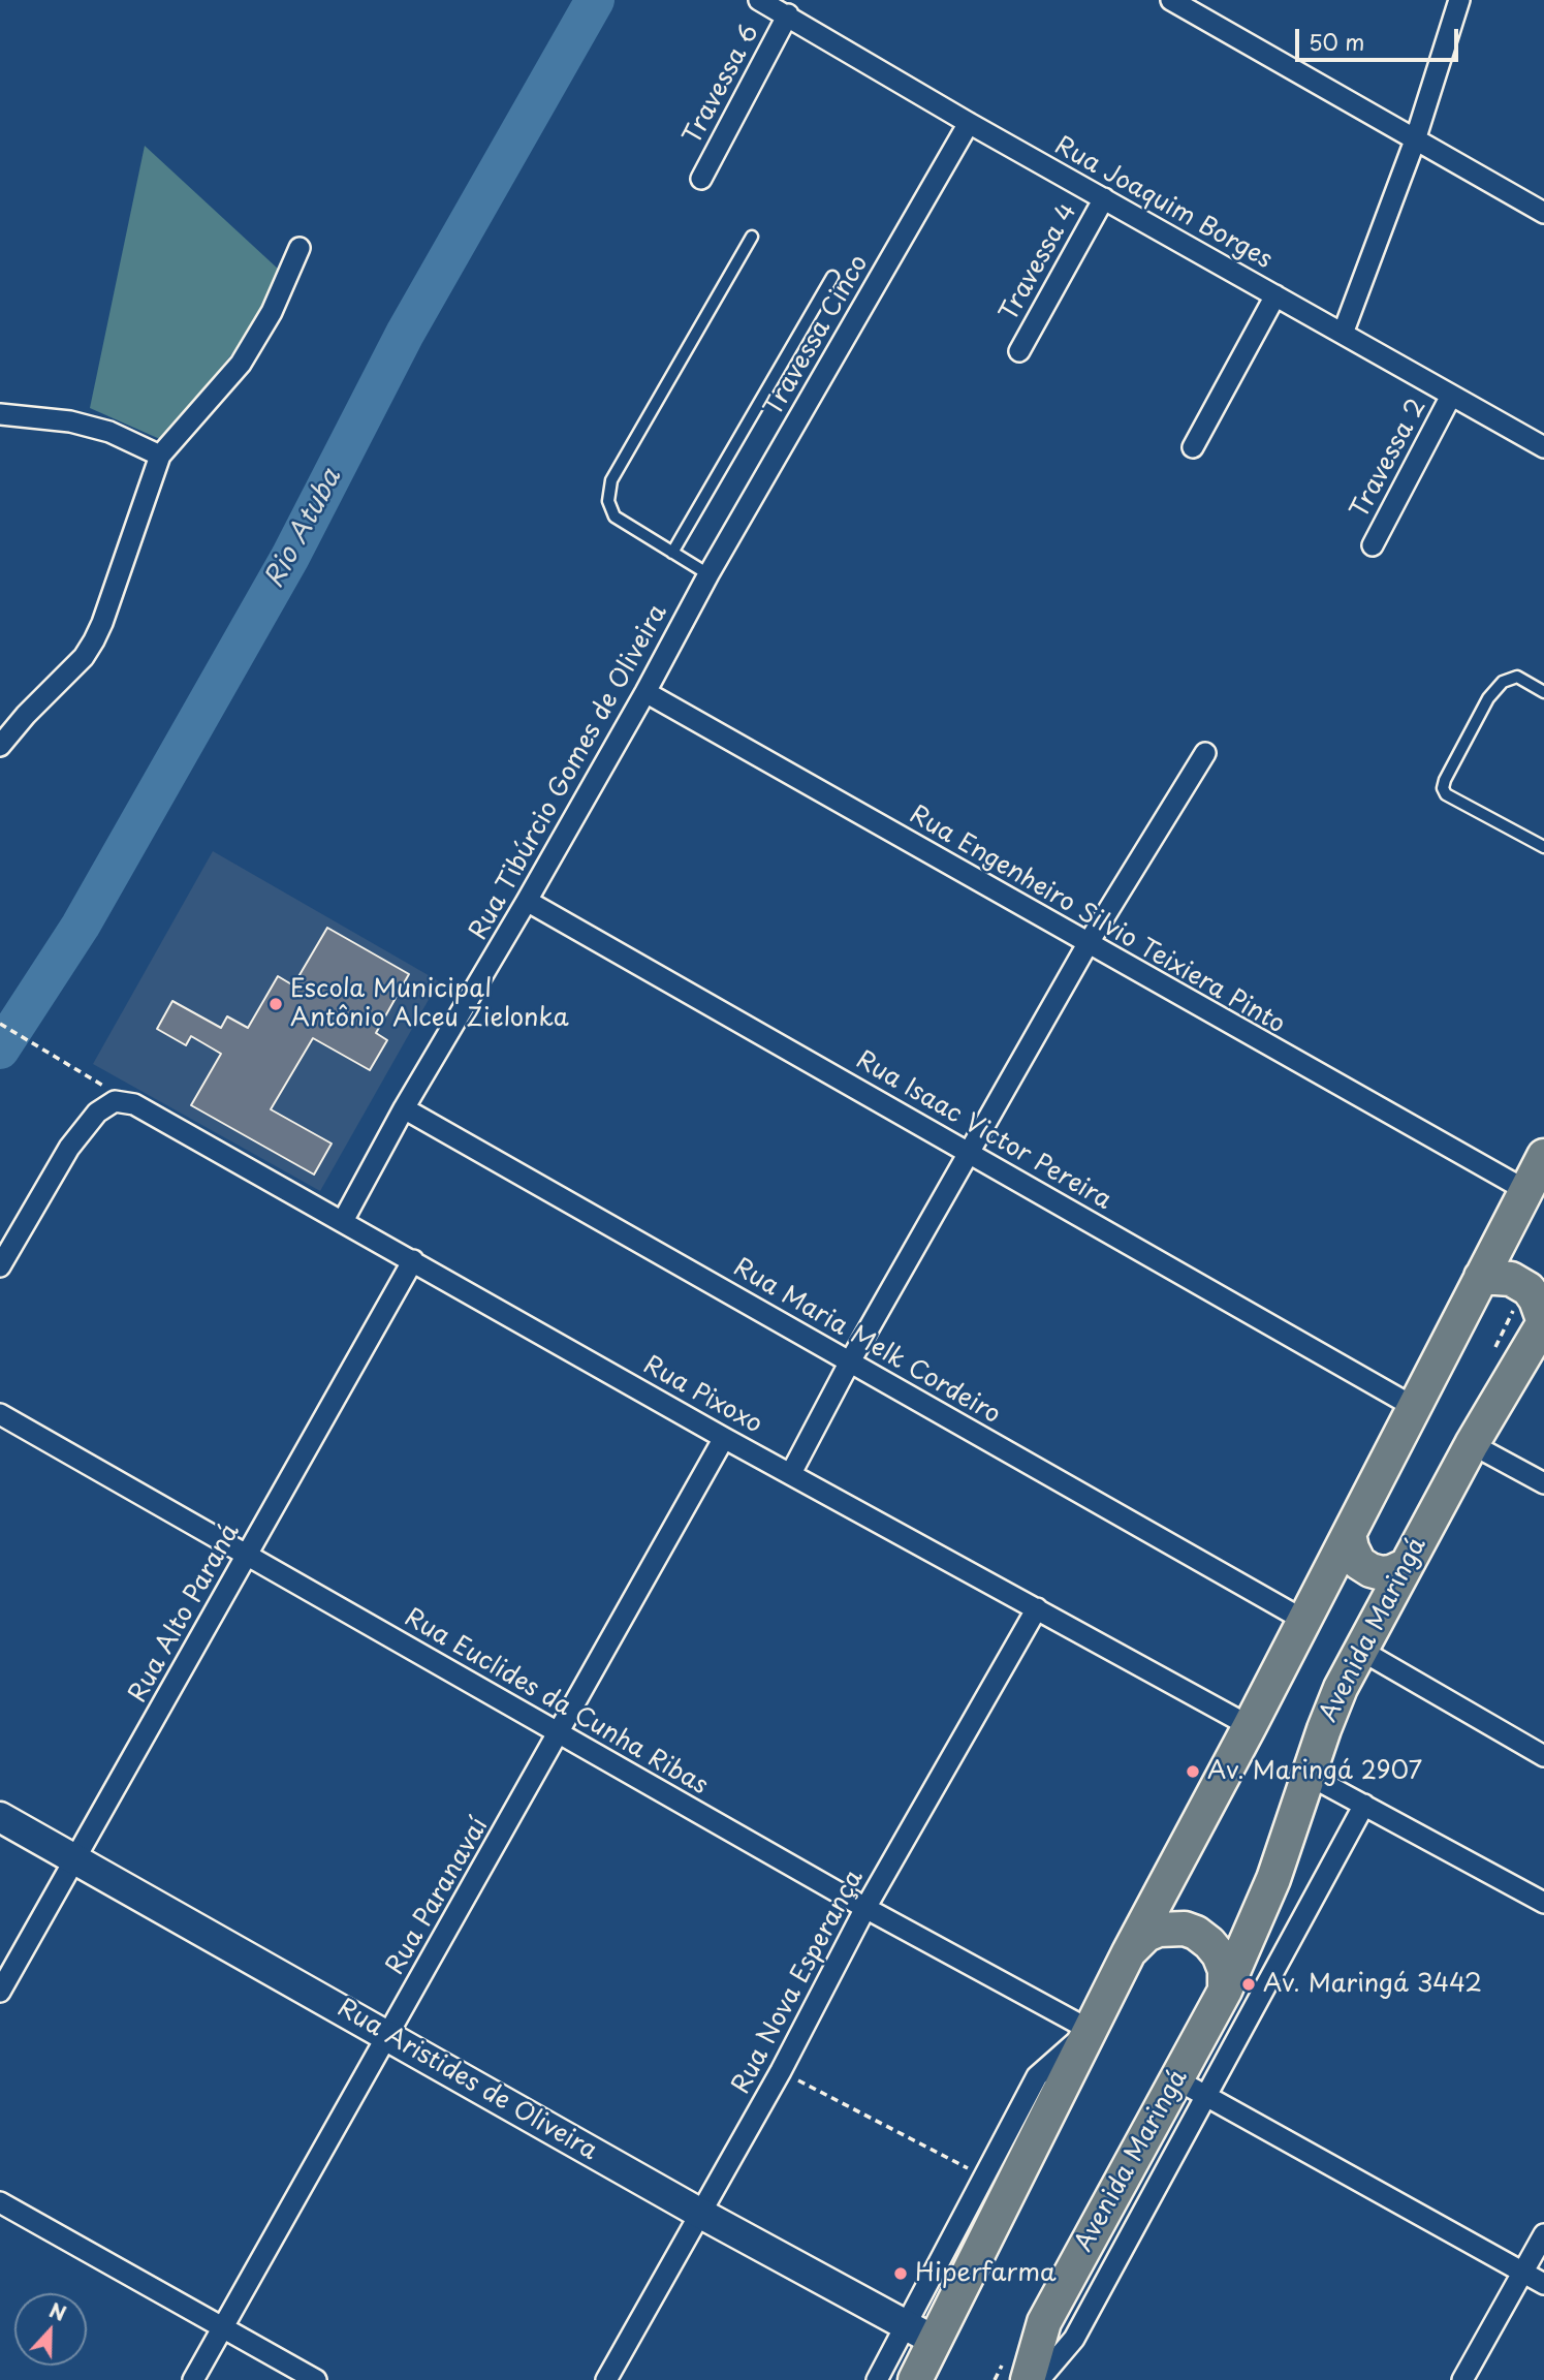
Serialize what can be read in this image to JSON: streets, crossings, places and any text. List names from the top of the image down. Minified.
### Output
{"streets":{"main road":["Avenida Maringá","Rua Aristides de Oliveira"],"street":["Travessa 6","Rua Joaquim Borges","Travessa 4","Travessa Cinco","Travessa 2","Rua Tibúrcio Gomes de Oliveira","Rua Engenheiro Silvio Teixiera Pinto","Rua Isaac Victor Pereira","Rua Maria Melk Cordeiro","Rua Pixoxo","Rua Alto Paraná","Rua Euclides da Cunha Ribas","Rua Paranavaí","Rua Nova Esperança"]},"crossings":[["Travessa 6","Rua Joaquim Borges"],["Rua Joaquim Borges","Travessa 4"],["Rua Joaquim Borges","Travessa Cinco"],["Rua Joaquim Borges","Travessa 2"],["Travessa Cinco","Rua Tibúrcio Gomes de Oliveira"],["Rua Tibúrcio Gomes de Oliveira","Rua Engenheiro Silvio Teixiera Pinto"],["Rua Tibúrcio Gomes de Oliveira","Rua Isaac Victor Pereira"],["Rua Tibúrcio Gomes de Oliveira","Rua Maria Melk Cordeiro"],["Rua Tibúrcio Gomes de Oliveira","Rua Pixoxo"],["Rua Pixoxo","Rua Alto Paraná"],["Rua Pixoxo","Rua Paranavaí"],["Rua Pixoxo","Rua Nova Esperança"],["Rua Alto Paraná","Rua Euclides da Cunha Ribas"],["Rua Alto Paraná","Rua Aristides de Oliveira"],["Rua Euclides da Cunha Ribas","Rua Paranavaí"],["Rua Euclides da Cunha Ribas","Rua Nova Esperança"],["Rua Paranavaí","Rua Aristides de Oliveira"],["Rua Nova Esperança","Rua Aristides de Oliveira"]],"water":["Rio Atuba"],"places":["Escola Municipal Antônio Alceu Zielonka","Av. Maringá 2907","Av. Maringá 3442","Hiperfarma"],"scale_bar":"50 m","north":"top"}
